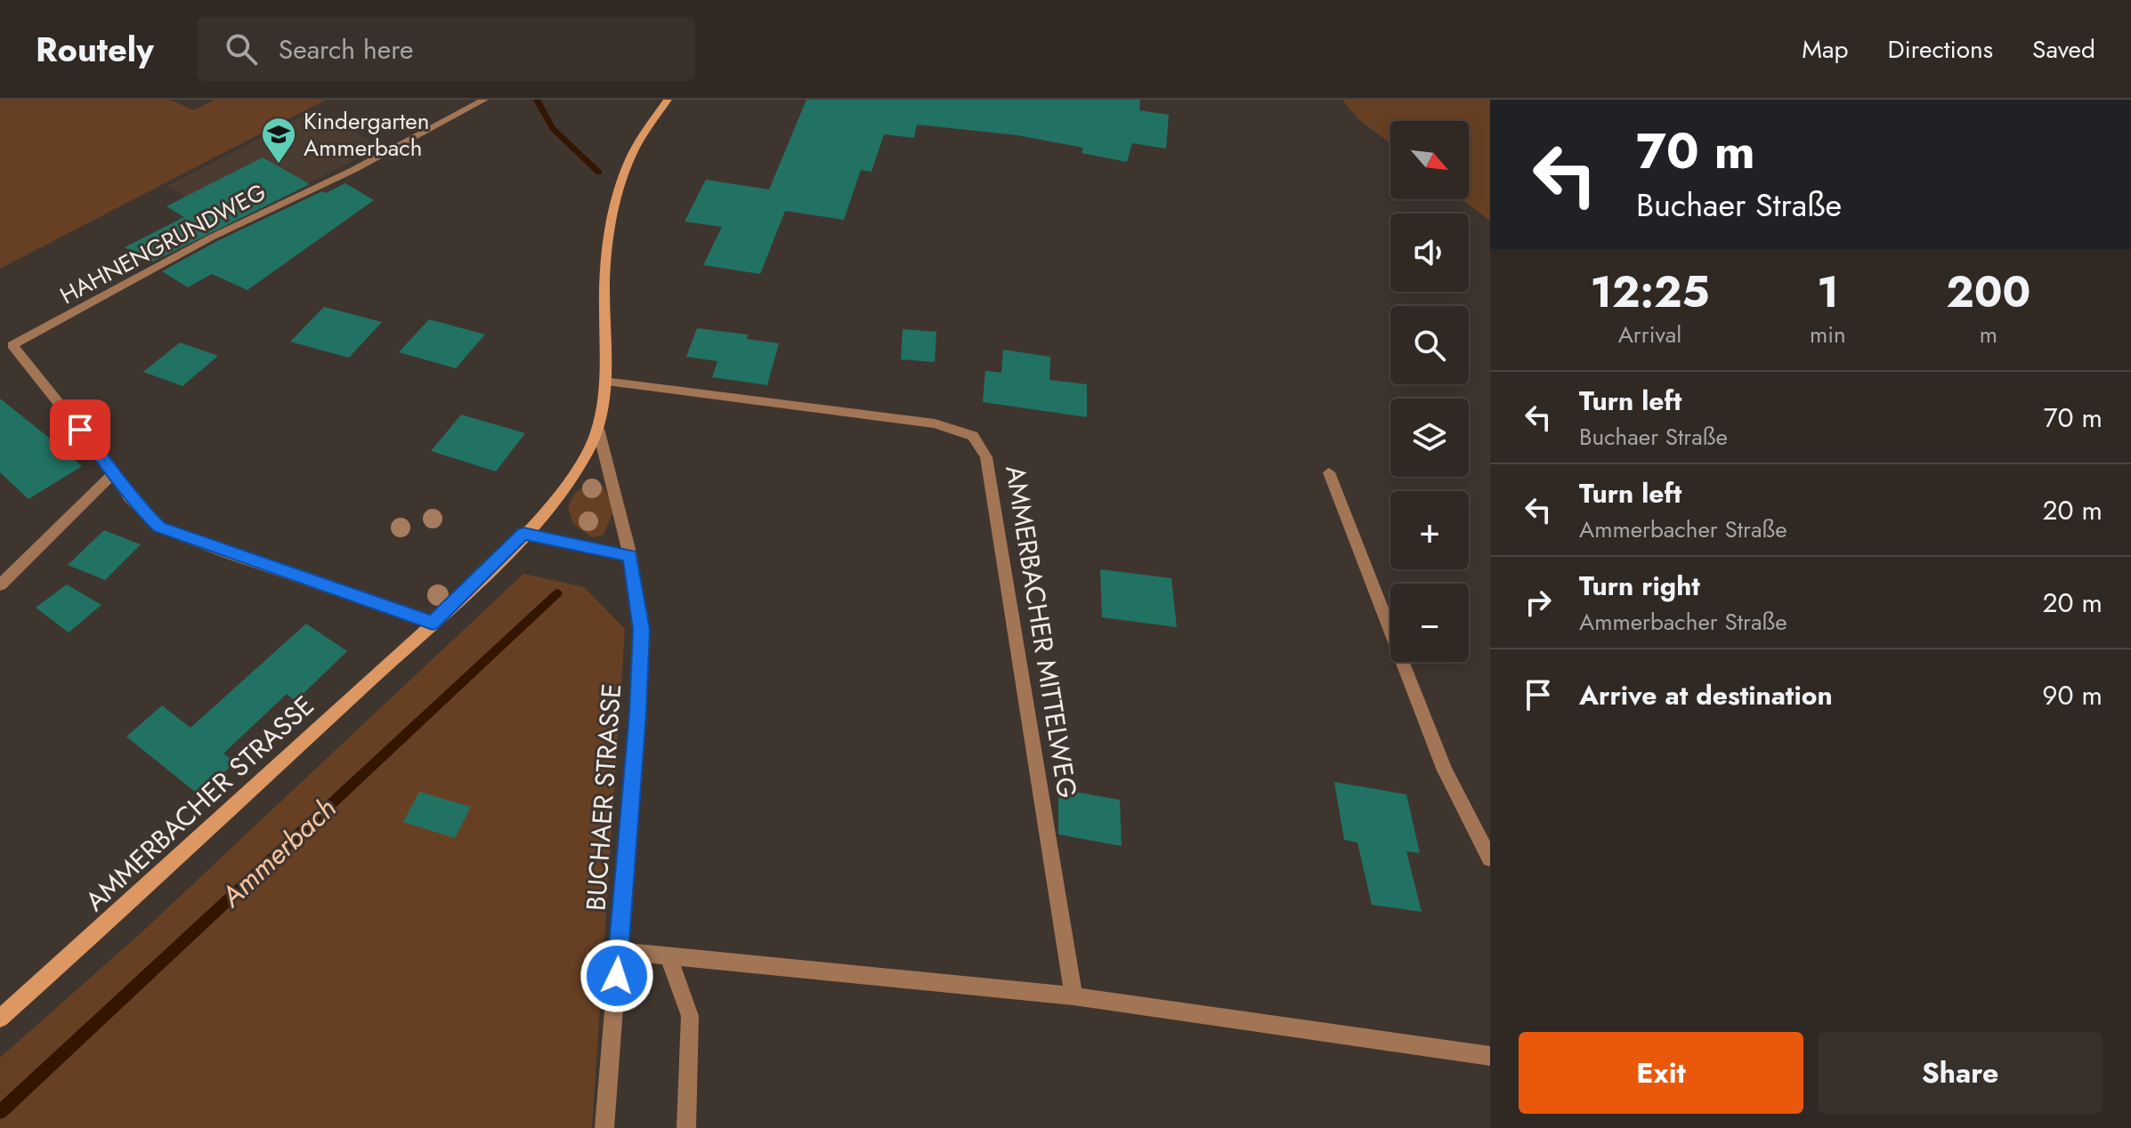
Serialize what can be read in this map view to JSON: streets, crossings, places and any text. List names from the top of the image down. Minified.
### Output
{"streets":{"main road":["AMMERBACHER STRASSE"],"street":["HAHNENGRUNDWEG","AMMERBACHER MITTELWEG","BUCHAER STRASSE"]},"crossings":[["AMMERBACHER MITTELWEG","AMMERBACHER STRASSE"],["BUCHAER STRASSE","AMMERBACHER STRASSE"]],"water":["Ammerbach"],"places":{"school or university":["Kindergarten Ammerbach"]},"north":"bottom right","page":{"header":"Routely","search":"Search here","nav":["Map","Directions","Saved"],"turn":["70 m","Buchaer Straße"],"map_buttons":["+","−"],"eta":["12:25","Arrival","1","min","200","m"],"list":[{"name":"Turn left","note":"Buchaer Straße","value":"70 m"},{"name":"Turn left","note":"Ammerbacher Straße","value":"20 m"},{"name":"Turn right","note":"Ammerbacher Straße","value":"20 m"},{"name":"Arrive at destination","value":"90 m"}],"buttons":["Exit","Share"]}}
